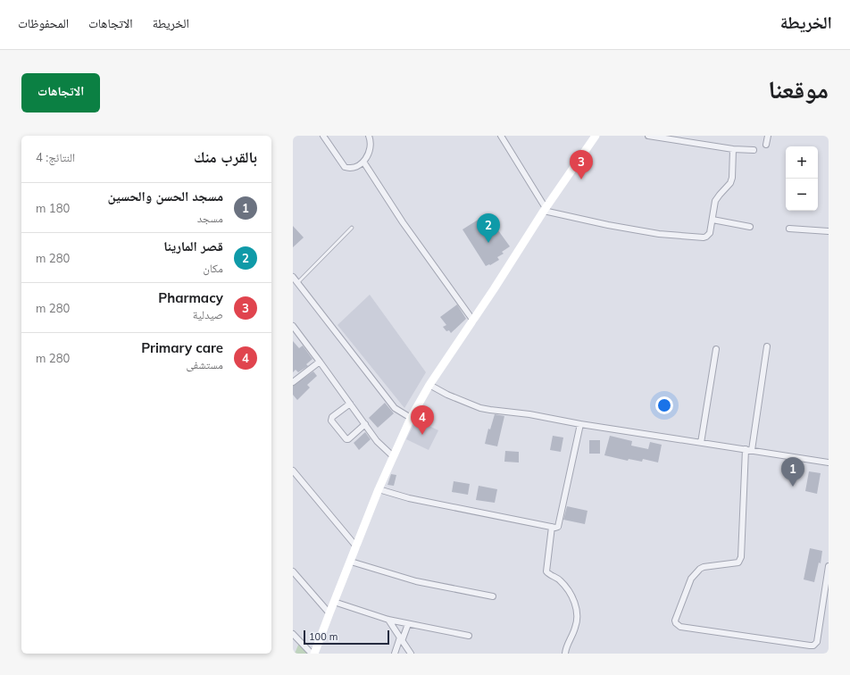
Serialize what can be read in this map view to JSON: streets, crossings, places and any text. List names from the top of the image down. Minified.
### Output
{"scale_bar":"100 m","page":{"header":"الخريطة","nav":["الخريطة","الاتجاهات","المحفوظات"],"title":"موقعنا","buttons":"الاتجاهات","heading":["بالقرب منك","النتائج: 4"],"map_buttons":["+","−"],"pins":["3","2","4","1"],"list":[{"mark":"1","name":"مسجد الحسن والحسين","note":"مسجد","value":"180 m"},{"mark":"2","name":"قصر المارينا","note":"مكان","value":"280 m"},{"mark":"3","name":"Pharmacy","note":"صيدلية","value":"280 m"},{"mark":"4","name":"Primary care","note":"مستشفى","value":"280 m"}],"scale":"100 m"}}
